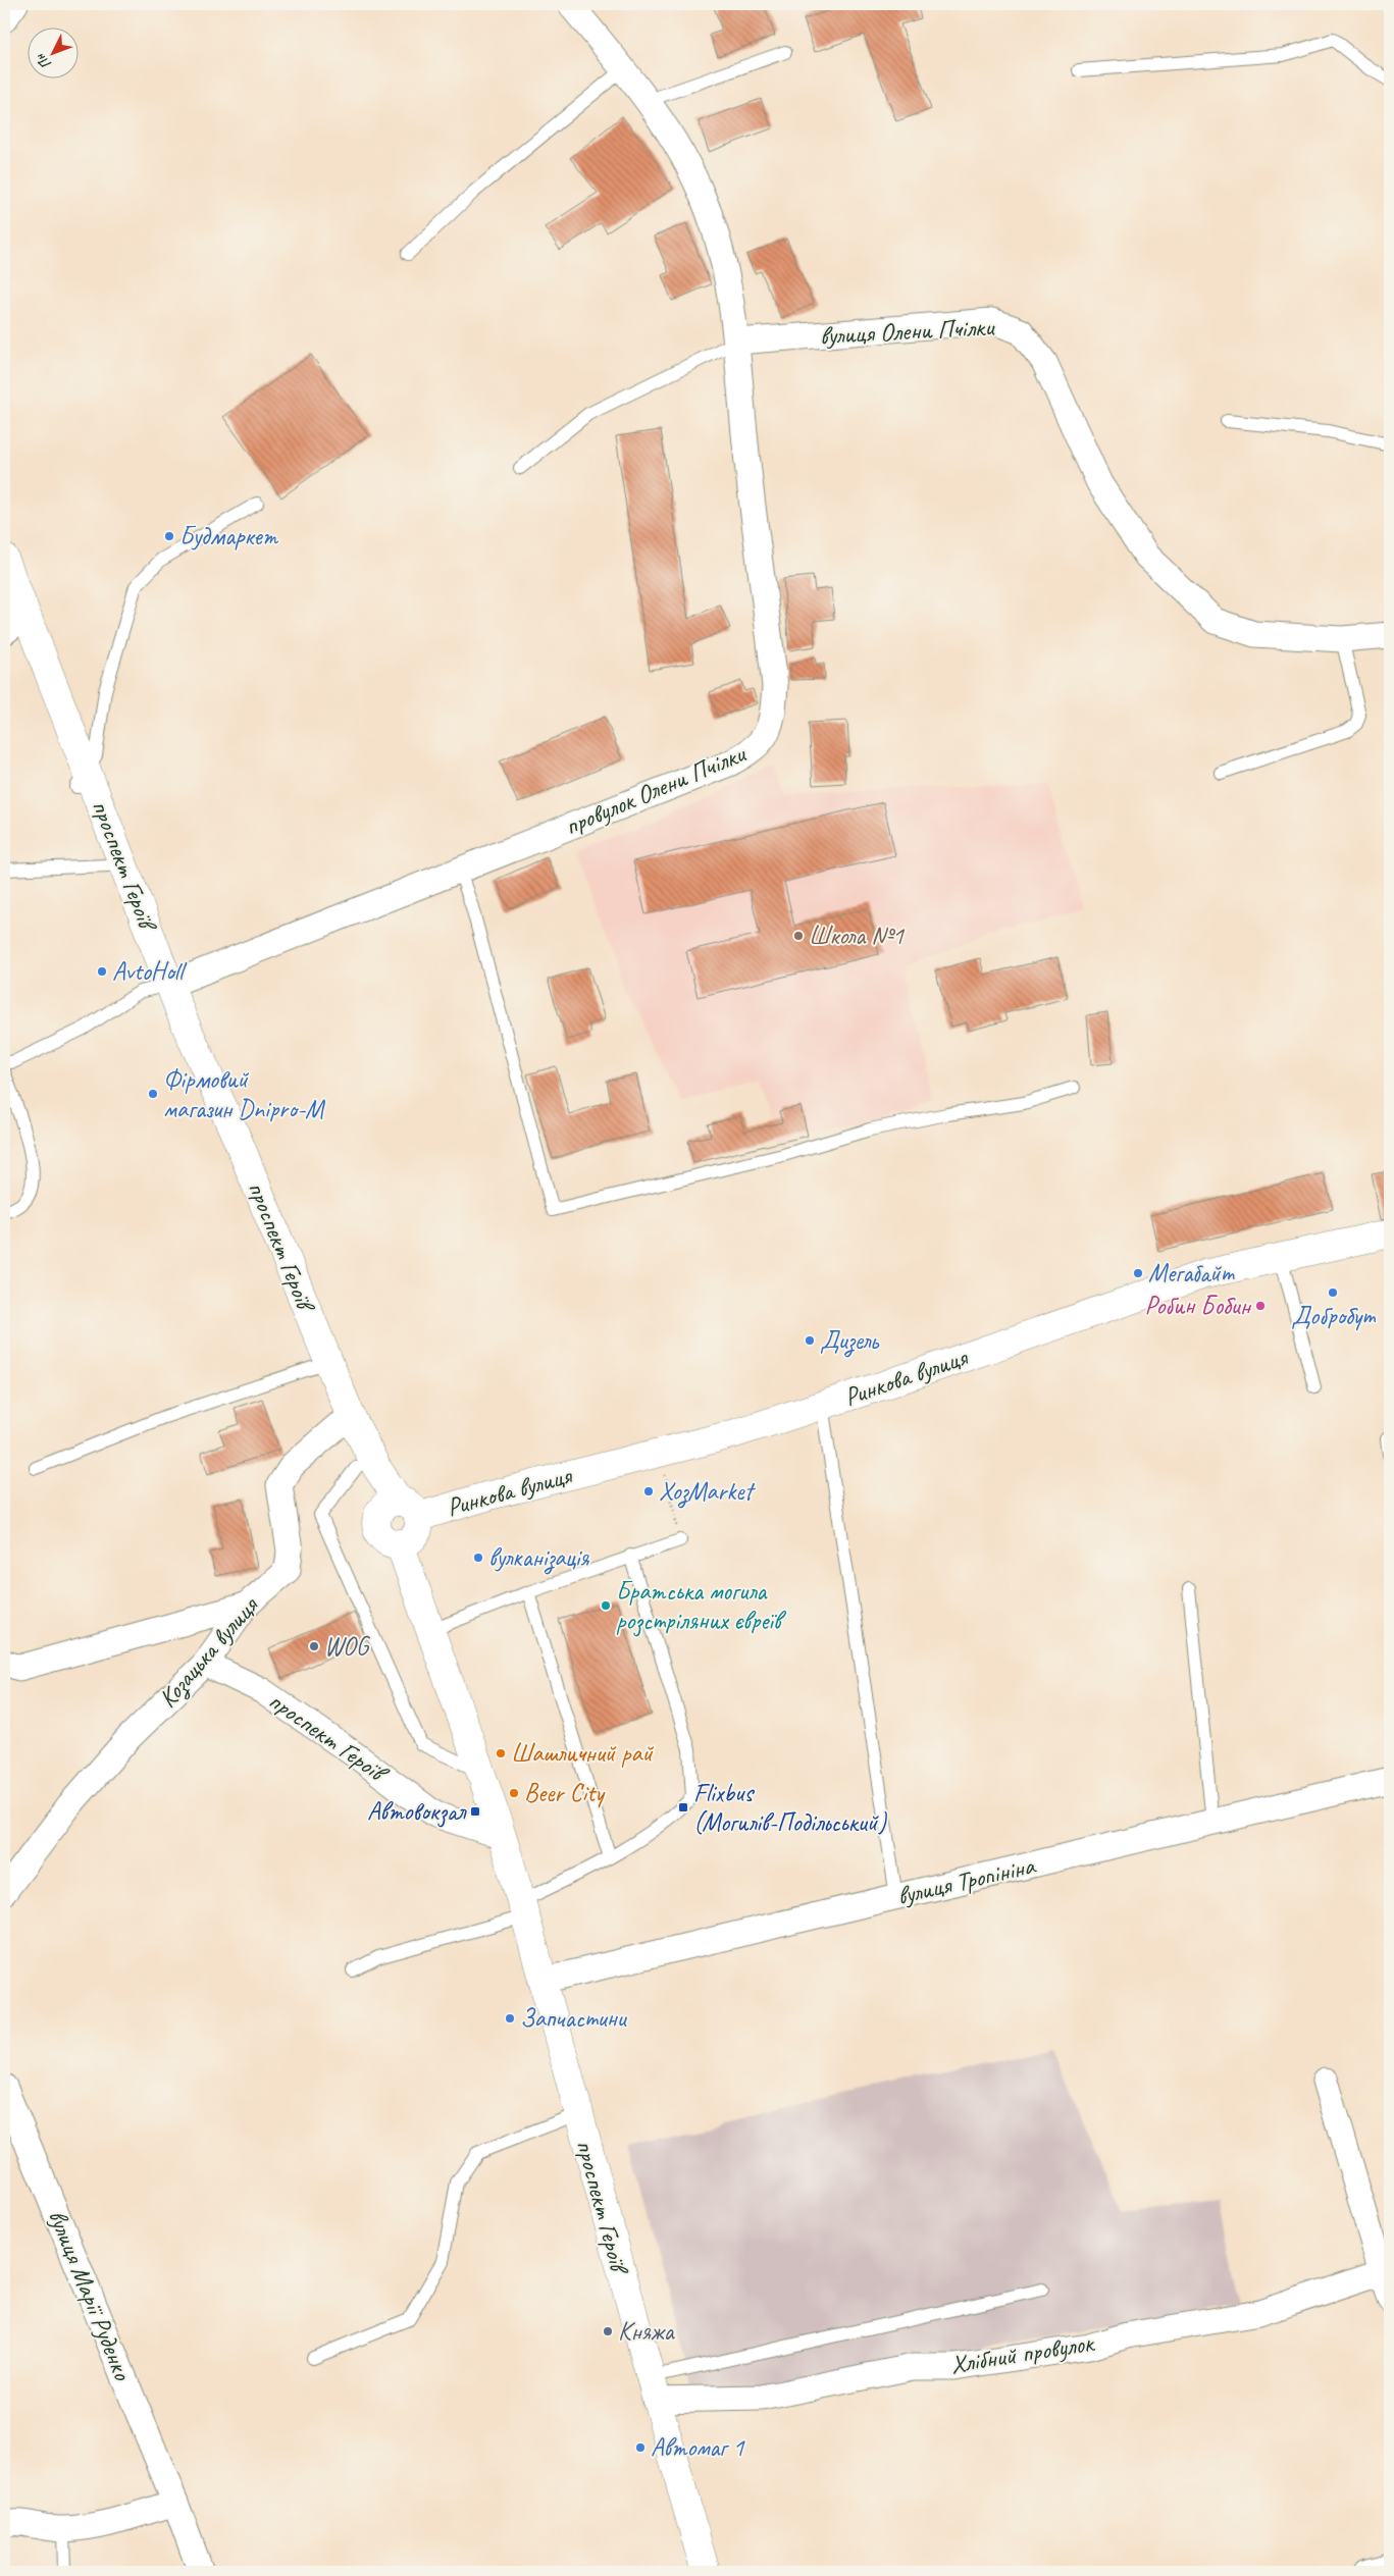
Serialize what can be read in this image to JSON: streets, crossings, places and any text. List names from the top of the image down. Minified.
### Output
{"streets":{"main road":["проспект Героїв","Ринкова вулиця"],"street":["вулиця Олени Пчілки","провулок Олени Пчілки","Козацька вулиця","вулиця Тропініна","вулиця Марії Руденко","Хлібний провулок"]},"crossings":[["вулиця Олени Пчілки","провулок Олени Пчілки"],["провулок Олени Пчілки","проспект Героїв"],["проспект Героїв","Ринкова вулиця"],["проспект Героїв","Козацька вулиця"],["проспект Героїв","вулиця Тропініна"],["проспект Героїв","Хлібний провулок"]],"places":{"other":["Будмаркет","Школа №1","AvtoHoll","Фірмовий магазин Dnipro-M","Мегабайт","Добробут","Робин Бобин","Дизель","ХозMarket","вулканізація","Братська могила розстріляних євреїв","WOG","Шашличний рай","Beer City","Запчастини","Княжа","Автомаг 1"],"transit":["Flixbus (Могилів-Подільський)","Автовокзал"]},"north":"bottom left"}
